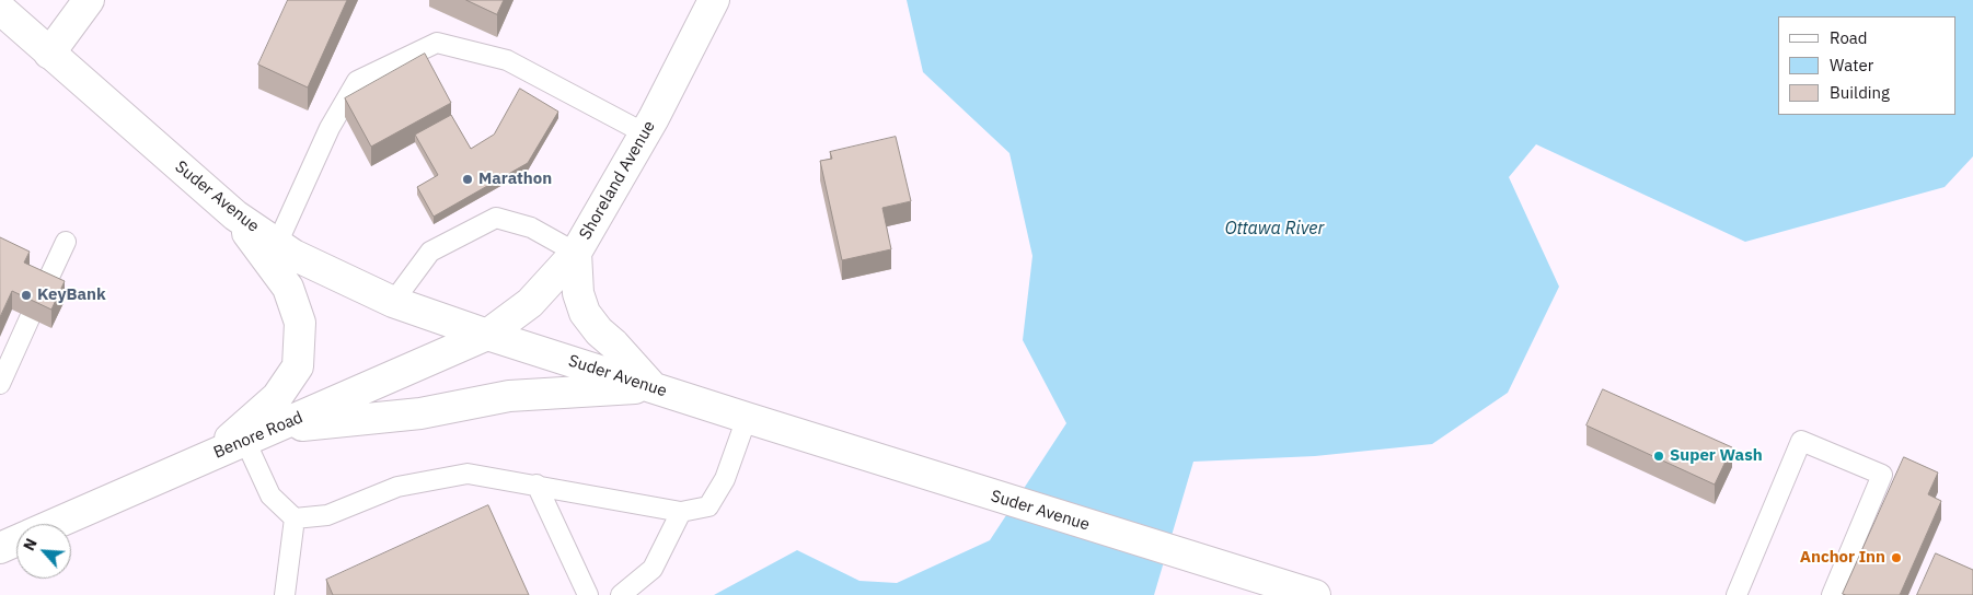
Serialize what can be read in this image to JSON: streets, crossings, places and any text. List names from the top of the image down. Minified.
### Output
{"streets":{"main road":["Shoreland Avenue","Suder Avenue","Benore Road"]},"crossings":[["Shoreland Avenue","Suder Avenue"],["Shoreland Avenue","Benore Road"],["Suder Avenue","Benore Road"]],"water":["Ottawa River"],"places":["Marathon","KeyBank","Super Wash","Anchor Inn"],"legend":["Road","Water","Building"],"north":"top left"}
